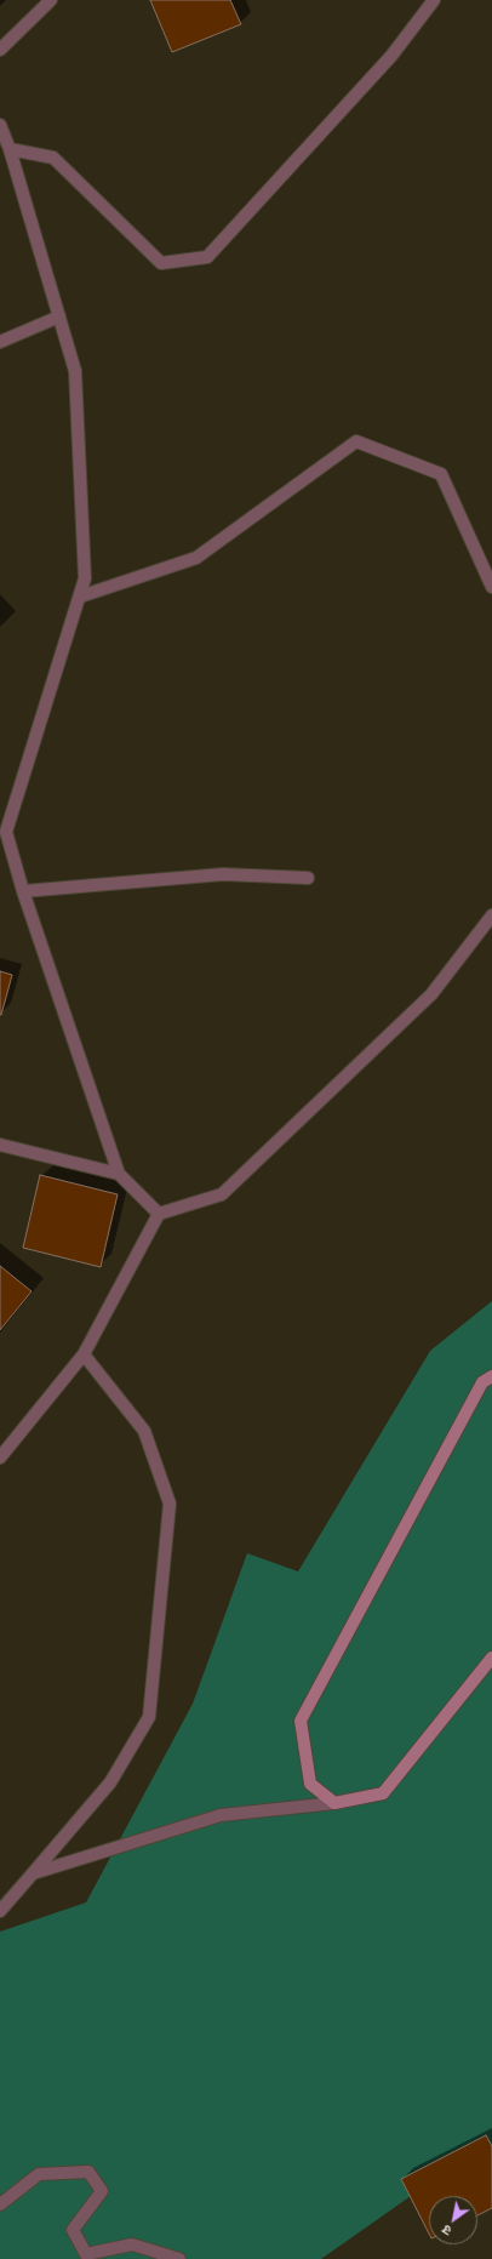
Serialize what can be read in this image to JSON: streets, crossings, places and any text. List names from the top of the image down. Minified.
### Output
{"north":"bottom left"}
